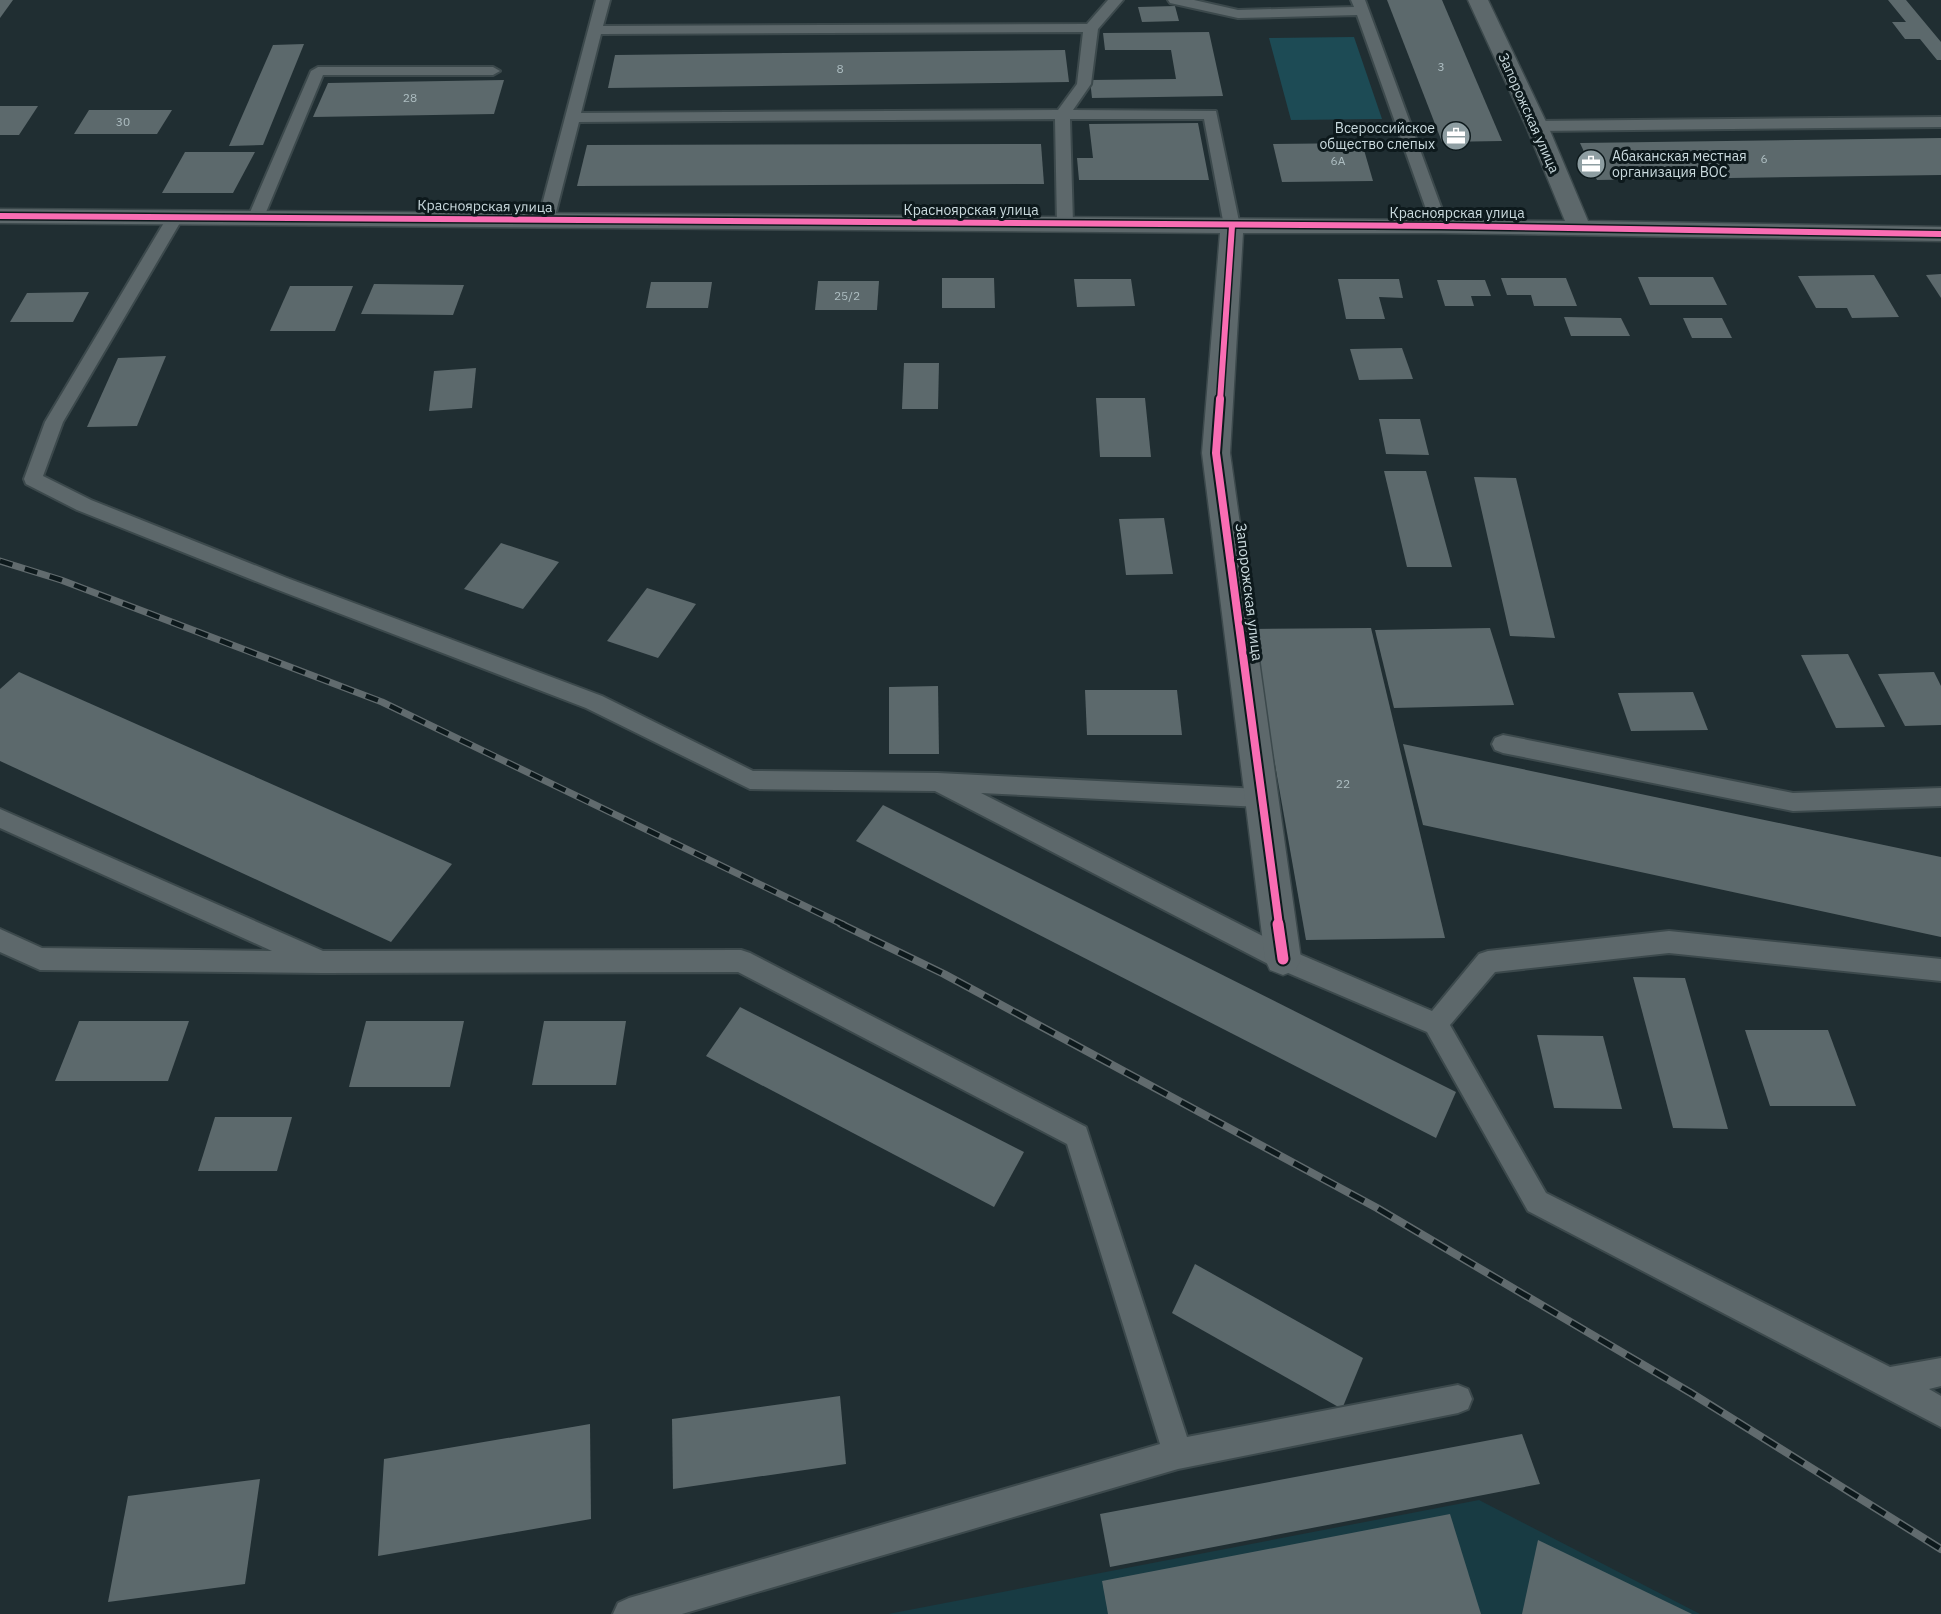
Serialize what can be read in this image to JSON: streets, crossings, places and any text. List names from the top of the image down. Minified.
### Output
{"streets":{"street":["Запорожская улица","Красноярская улица"]},"crossings":[["Запорожская улица","Красноярская улица"]],"places":{"office":["Всероссийское общество слепых","Абаканская местная организация ВОС"]},"house_numbers":["3","8","28","30","6","6А","25/2","22"]}
